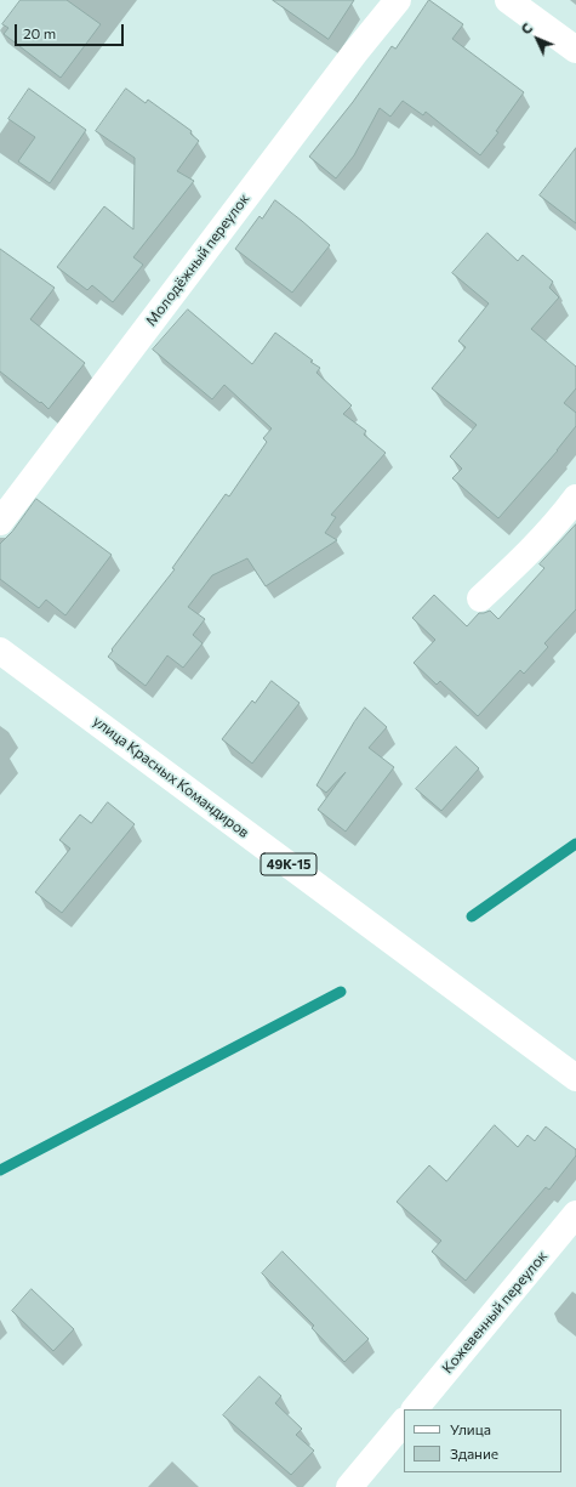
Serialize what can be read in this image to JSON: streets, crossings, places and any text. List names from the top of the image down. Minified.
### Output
{"streets":{"street":["Молодёжный переулок","улица Красных Командиров","49К-15","Кожевенный переулок"]},"legend":["Улица","Здание"],"scale_bar":"20 m","north":"top left"}
